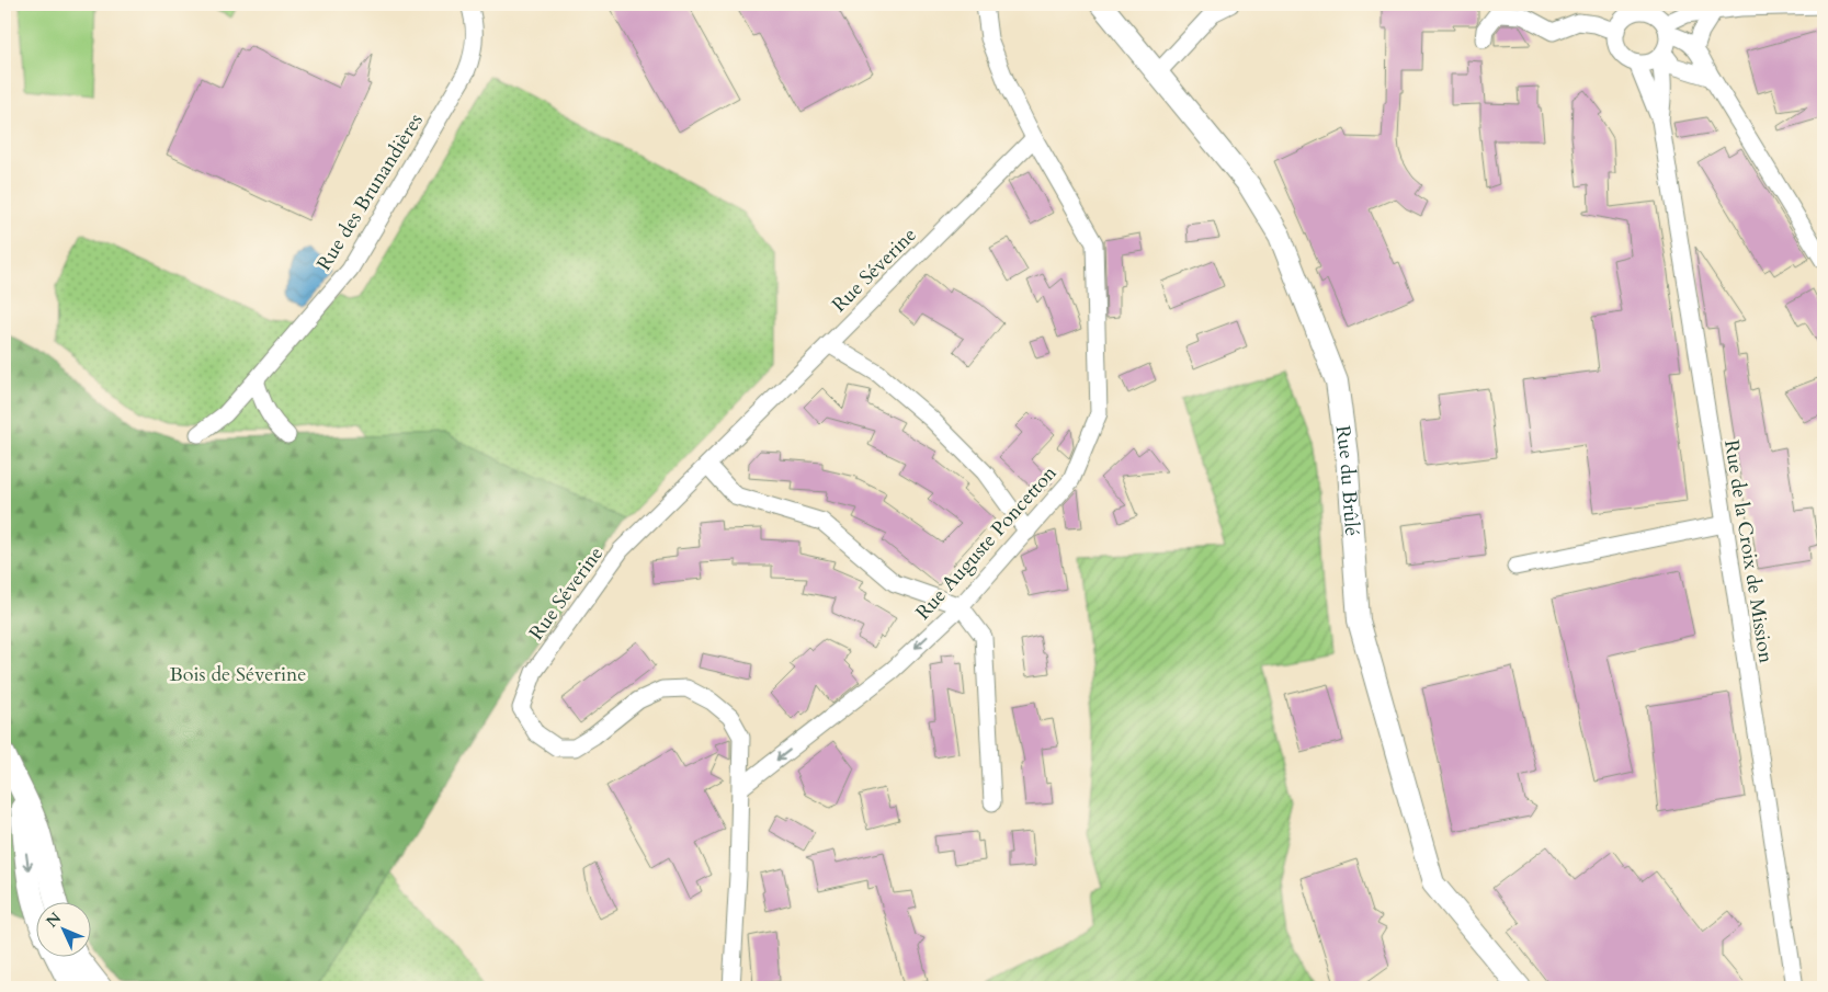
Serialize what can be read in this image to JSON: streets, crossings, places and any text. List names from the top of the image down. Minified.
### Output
{"streets":{"main road":["Rue du Brûlé"],"street":["Rue des Brunandières","Rue Séverine","Rue Auguste Poncetton","Rue de la Croix de Mission"]},"crossings":[["Rue Séverine","Rue Auguste Poncetton"]],"parks":["Bois de Séverine"],"north":"top left"}
